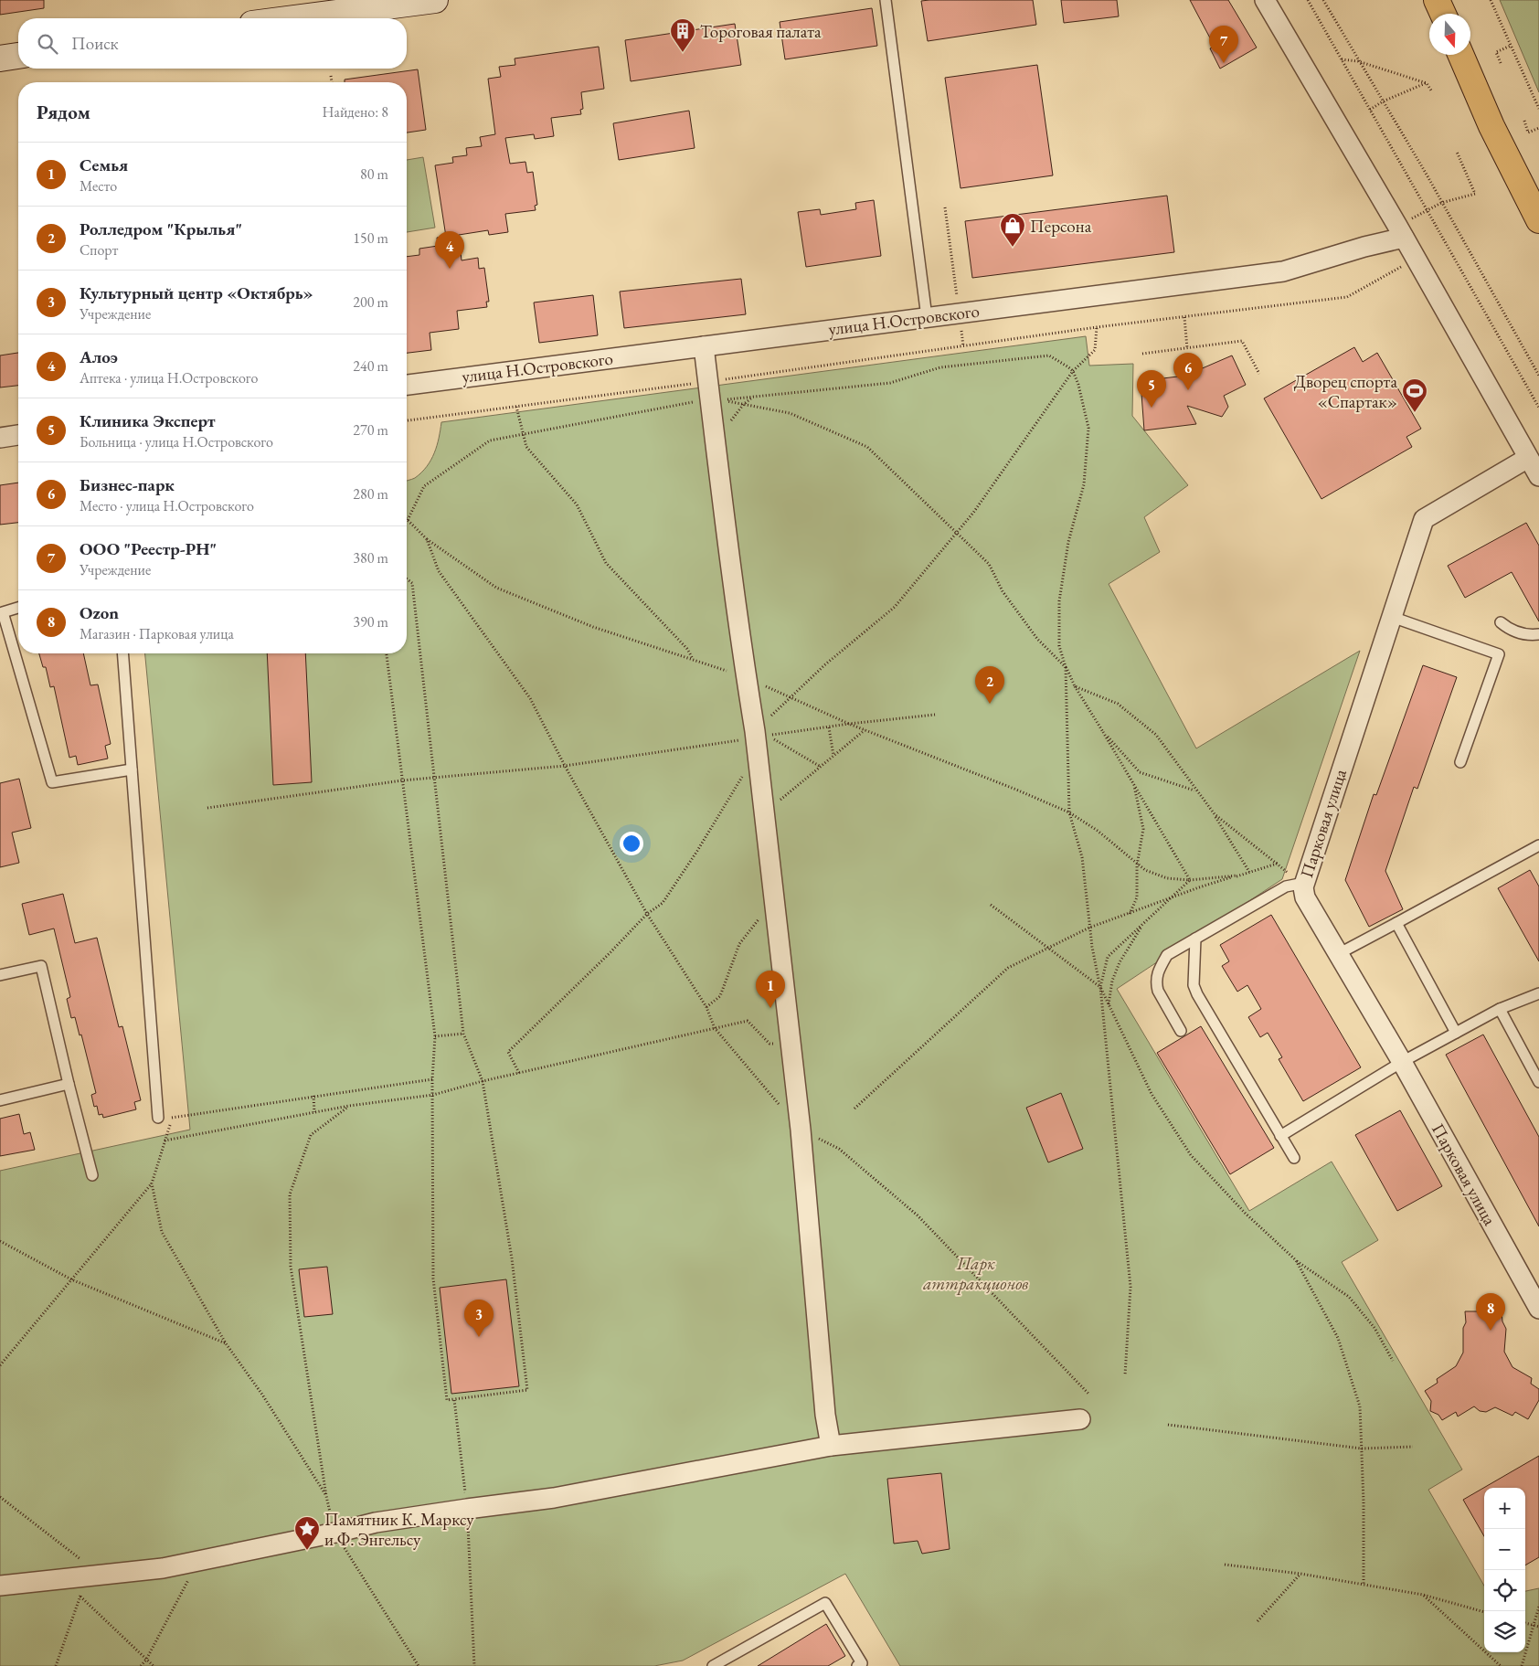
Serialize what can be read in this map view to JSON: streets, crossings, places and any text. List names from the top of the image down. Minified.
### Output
{"streets":{"street":["улица Н.Островского","Парковая улица"]},"parks":["Парк аттракционов"],"places":{"building":["Тороговая палата"],"shop":["Персона"],"sports":["Дворец спорта «Спартак»"],"place":["Памятник К. Марксу и Ф. Энгельсу"]},"north":"bottom","page":{"search":"Поиск","pins":["7","4","6","5","2","1","8","3"],"heading":["Рядом","Найдено: 8"],"list":[{"mark":"1","name":"Семья","note":"Место","value":"80 m"},{"mark":"2","name":"Ролледром \"Крылья\"","note":"Спорт","value":"150 m"},{"mark":"3","name":"Культурный центр «Октябрь»","note":"Учреждение","value":"200 m"},{"mark":"4","name":"Алоэ","note":"Аптека · улица Н.Островского","value":"240 m"},{"mark":"5","name":"Клиника Эксперт","note":"Больница · улица Н.Островского","value":"270 m"},{"mark":"6","name":"Бизнес-парк","note":"Место · улица Н.Островского","value":"280 m"},{"mark":"7","name":"ООО \"Реестр-РН\"","note":"Учреждение","value":"380 m"},{"mark":"8","name":"Ozon","note":"Магазин · Парковая улица","value":"390 m"}],"map_buttons":["+","−"]}}
